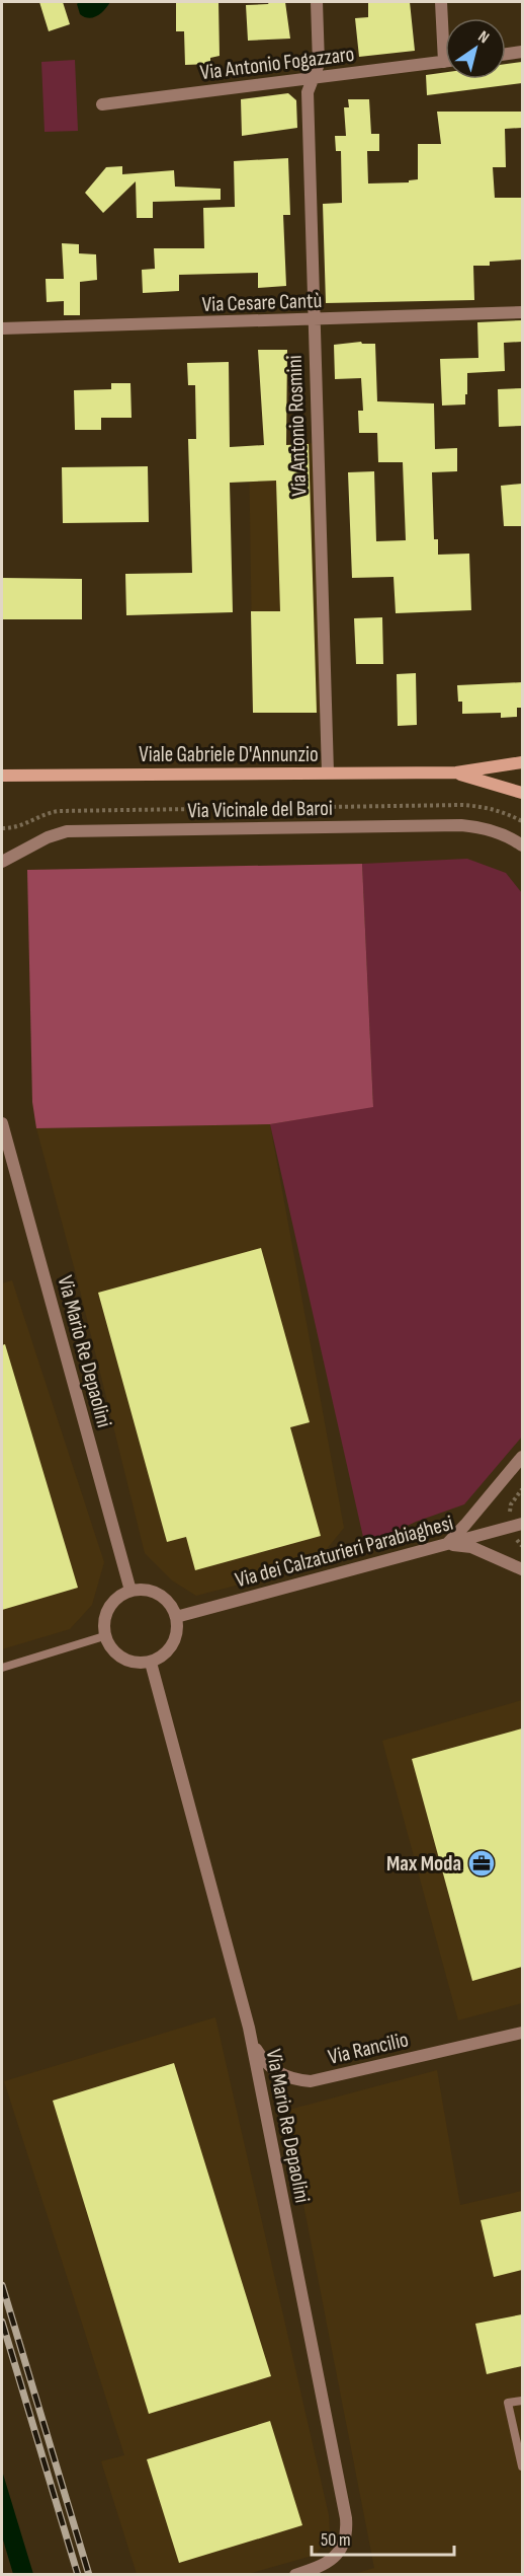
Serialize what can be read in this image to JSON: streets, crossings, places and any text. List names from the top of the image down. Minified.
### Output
{"streets":{"main road":["Viale Gabriele D'Annunzio"],"street":["Via Antonio Fogazzaro","Via Cesare Cantù","Via Antonio Rosmini","Via Vicinale del Baroi","Via Mario Re Depaolini","Via dei Calzaturieri Parabiaghesi","Via Rancilio"]},"crossings":[["Via Antonio Fogazzaro","Via Antonio Rosmini"],["Via Cesare Cantù","Via Antonio Rosmini"],["Via Antonio Rosmini","Viale Gabriele D'Annunzio"],["Via Mario Re Depaolini","Via dei Calzaturieri Parabiaghesi"],["Via Mario Re Depaolini","Via Rancilio"]],"places":{"office":["Max Moda"]},"scale_bar":"50 m","north":"top right"}
